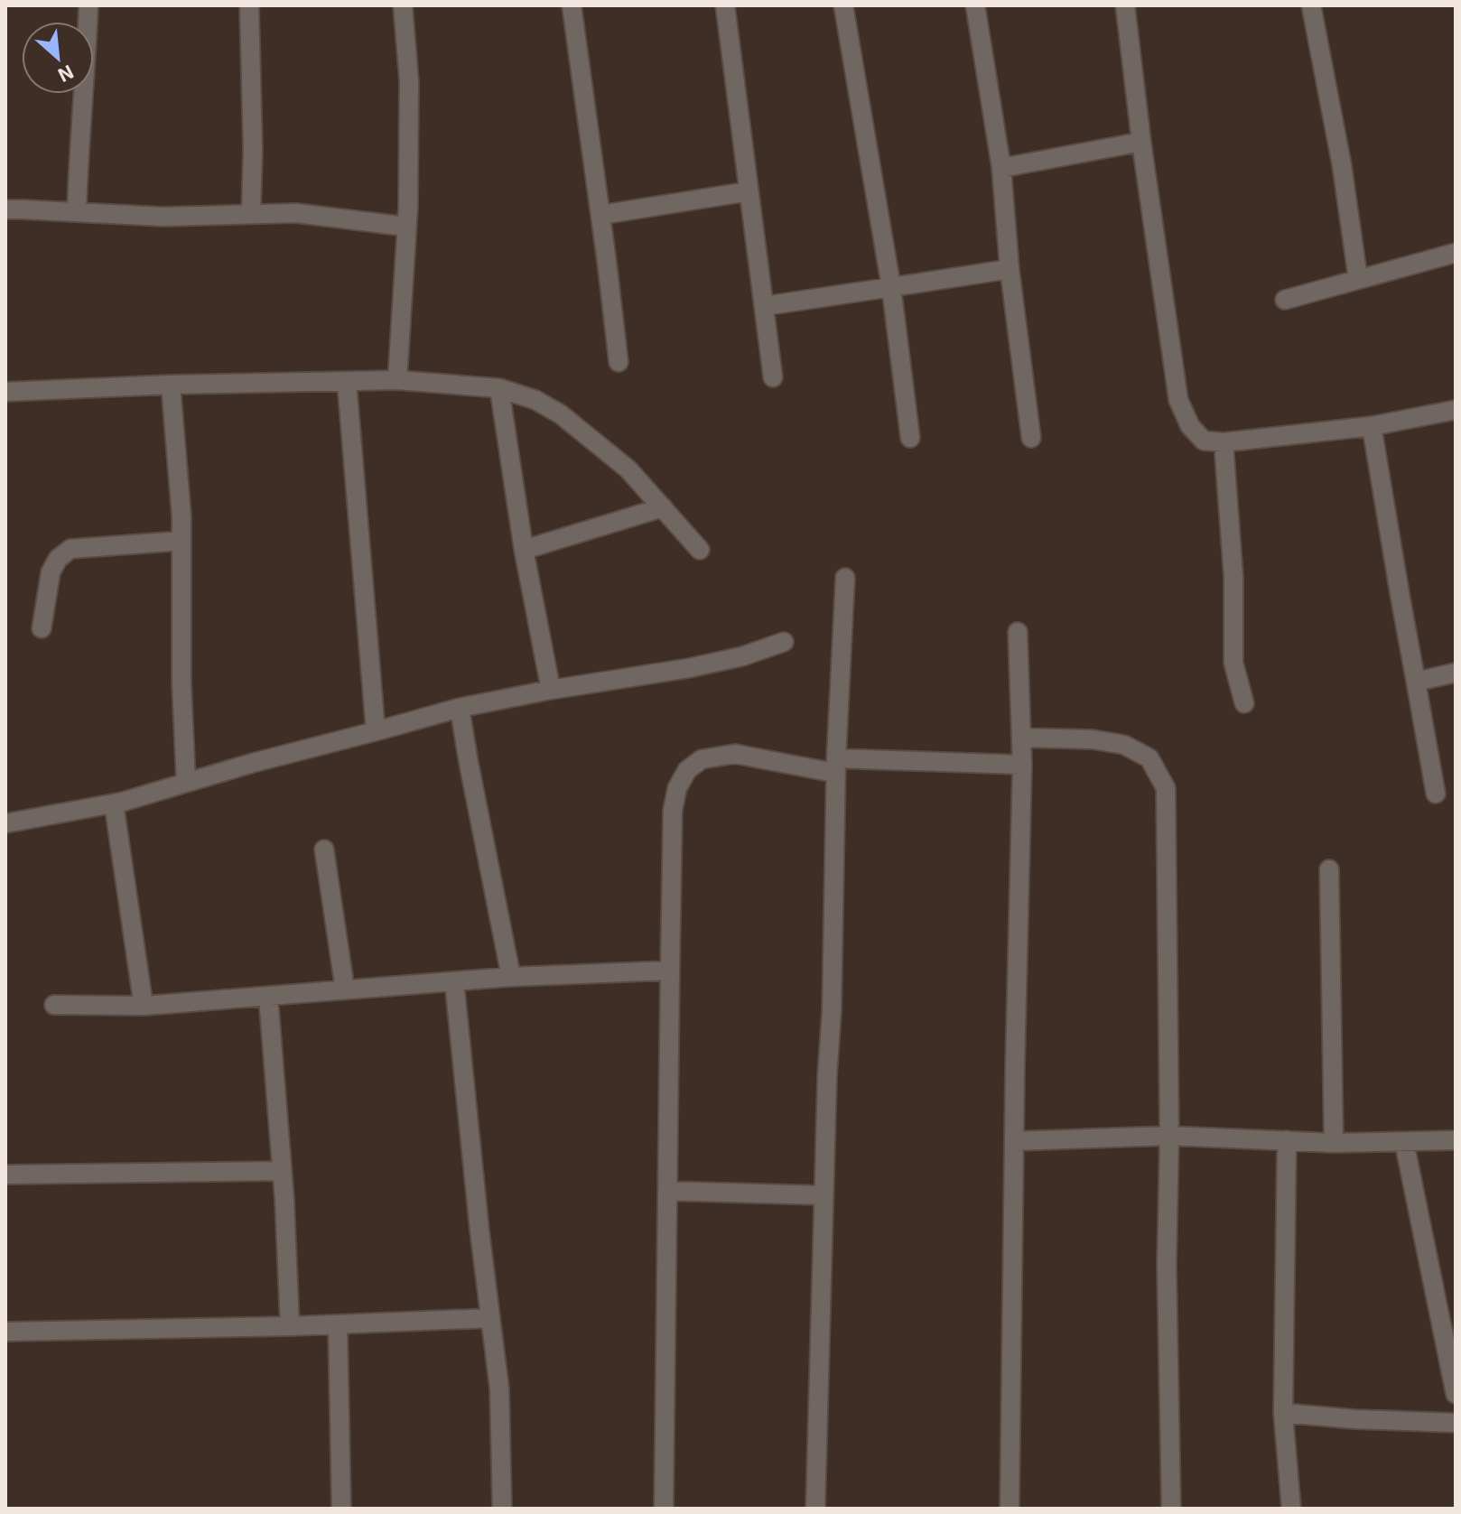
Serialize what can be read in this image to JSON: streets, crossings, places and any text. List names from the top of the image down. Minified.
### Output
{"north":"bottom right"}
